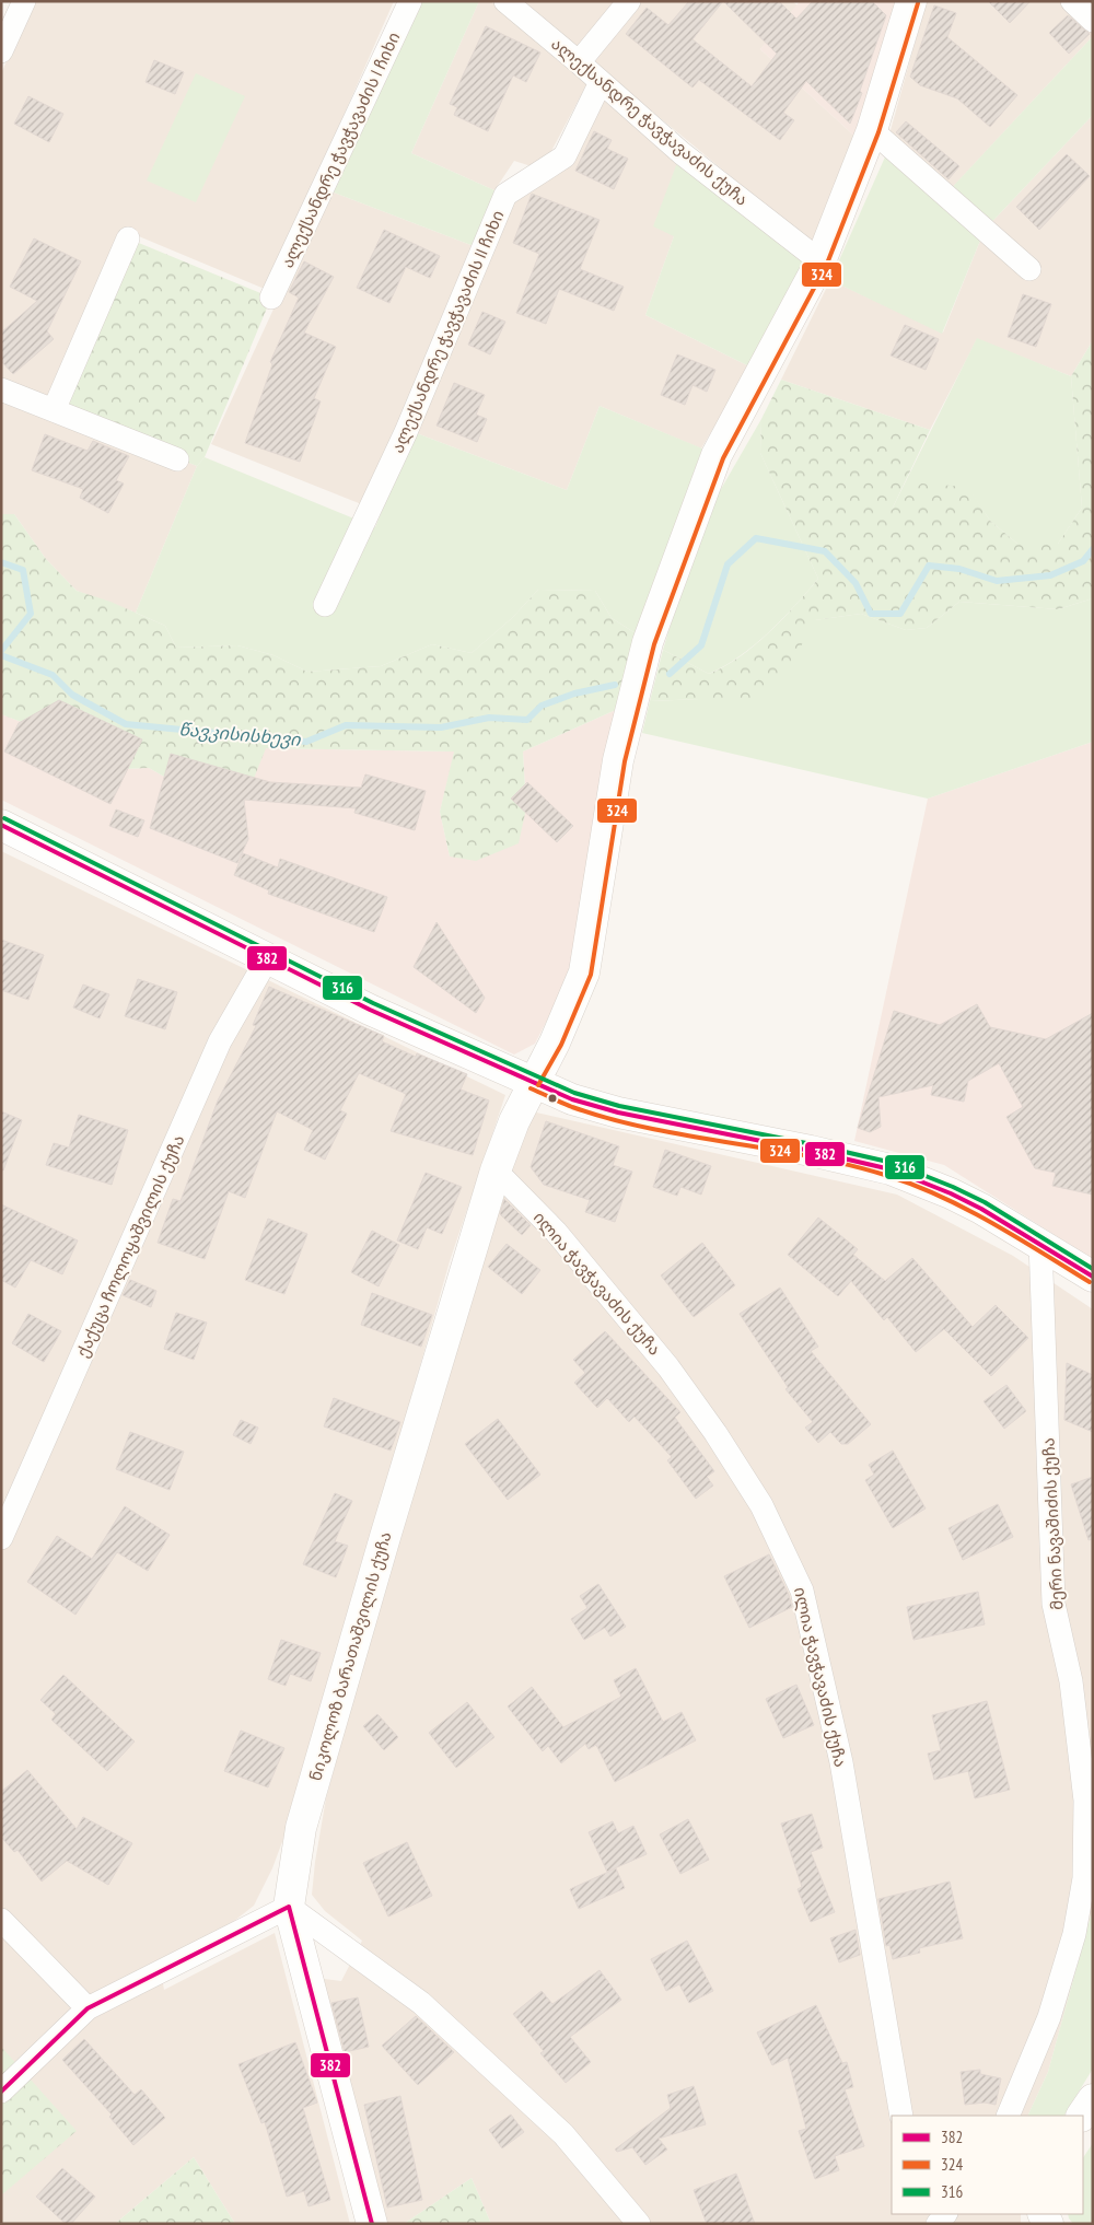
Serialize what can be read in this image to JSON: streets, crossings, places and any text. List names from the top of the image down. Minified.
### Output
{"streets":{"main road":["ნიკოლოზ ბარათაშვილის ქუჩა"],"street":["ალექსანდრე ჭავჭავაძის ქუჩა","ალექსანდრე ჭავჭავაძის I ჩიხი","ალექსანდრე ჭავჭავაძის II ჩიხი","ქაქუცა ჩოლოყაშვილის ქუჩა","ილია ჭავჭავაძის ქუჩა","მერი ნავაშიძის ქუჩა"]},"crossings":[["ალექსანდრე ჭავჭავაძის ქუჩა","ალექსანდრე ჭავჭავაძის II ჩიხი"],["ალექსანდრე ჭავჭავაძის ქუჩა","ნიკოლოზ ბარათაშვილის ქუჩა"],["ილია ჭავჭავაძის ქუჩა","ნიკოლოზ ბარათაშვილის ქუჩა"]],"water":["წავკისისხევი"],"lines":["transit line 324","transit line 316","transit line 382"],"legend":["382","324","316"]}
